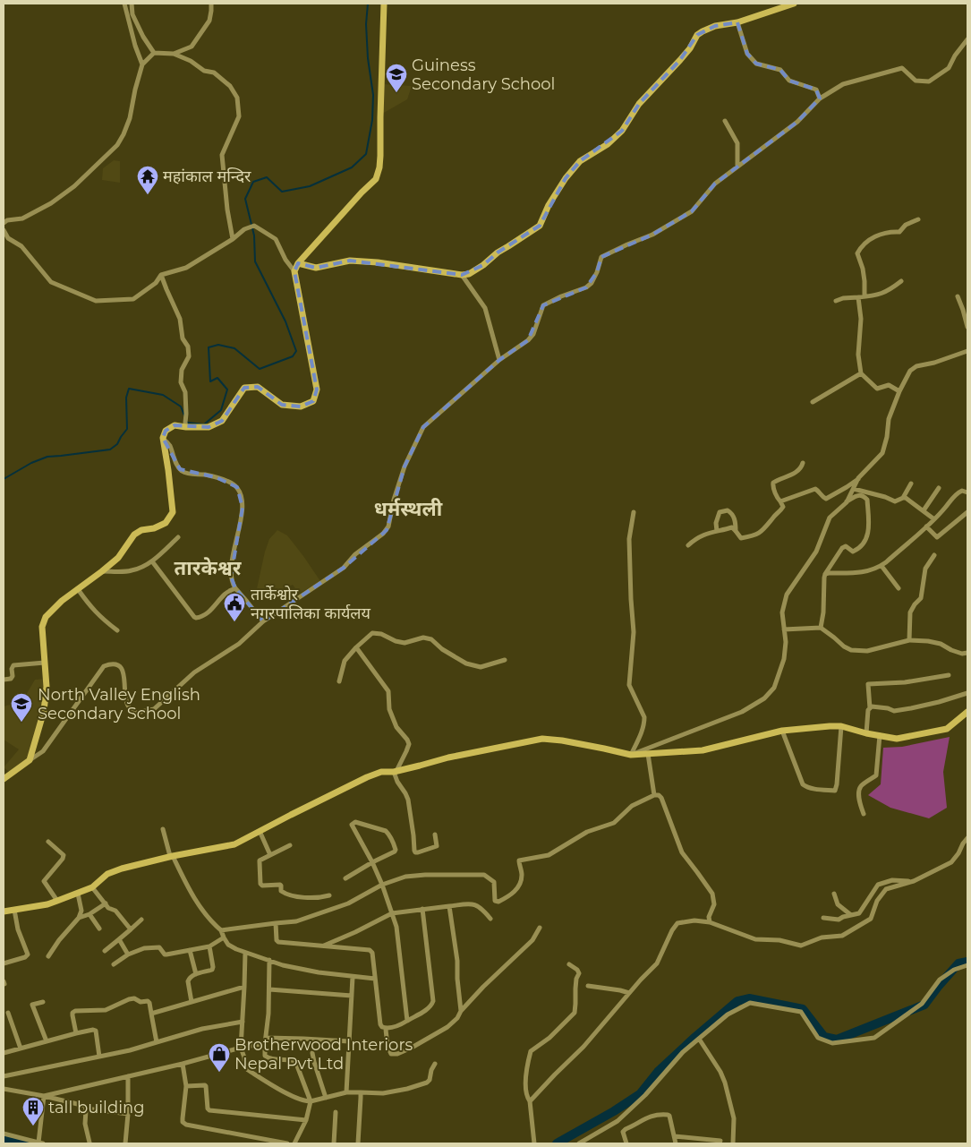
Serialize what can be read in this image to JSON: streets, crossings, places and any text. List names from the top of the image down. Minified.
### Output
{"districts":["धर्मस्थली","तारकेश्वर"],"places":{"school or university":["Guiness Secondary School","North Valley English Secondary School"],"temple":["महांकाल मन्दिर"],"public building":["तार्केश्वोर नगरपालिका कार्यलय"],"shop":["Brotherwood Interiors Nepal Pvt Ltd"],"building":["tall building"]}}
